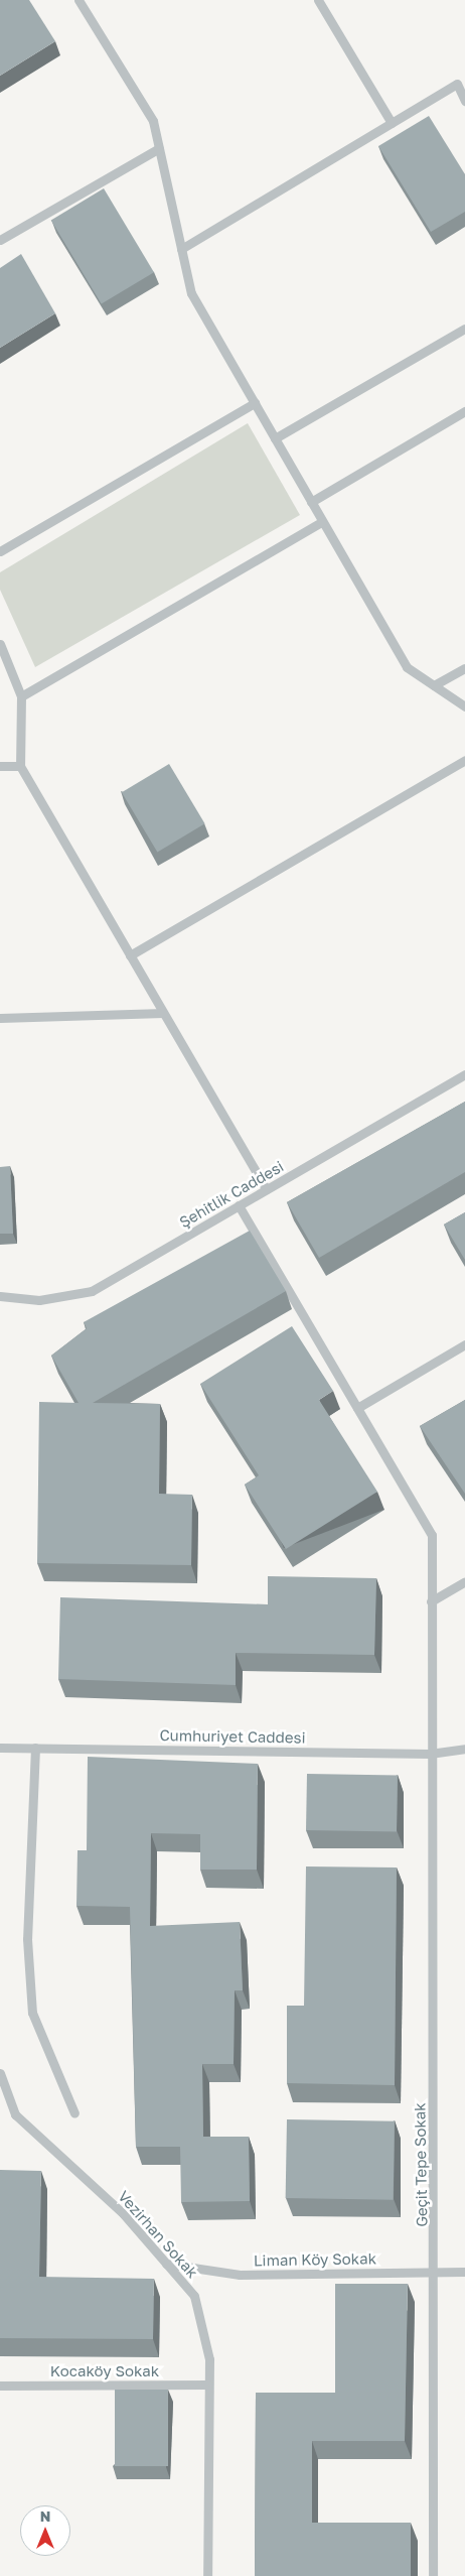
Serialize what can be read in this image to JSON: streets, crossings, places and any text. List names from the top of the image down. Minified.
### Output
{"streets":{"street":["Şehitlik Caddesi","Cumhuriyet Caddesi","Geçit Tepe Sokak","Vezirhan Sokak","Liman Köy Sokak","Kocaköy Sokak"]},"crossings":[["Şehitlik Caddesi","Geçit Tepe Sokak"],["Cumhuriyet Caddesi","Geçit Tepe Sokak"],["Geçit Tepe Sokak","Liman Köy Sokak"],["Vezirhan Sokak","Liman Köy Sokak"],["Vezirhan Sokak","Kocaköy Sokak"]],"north":"top"}
